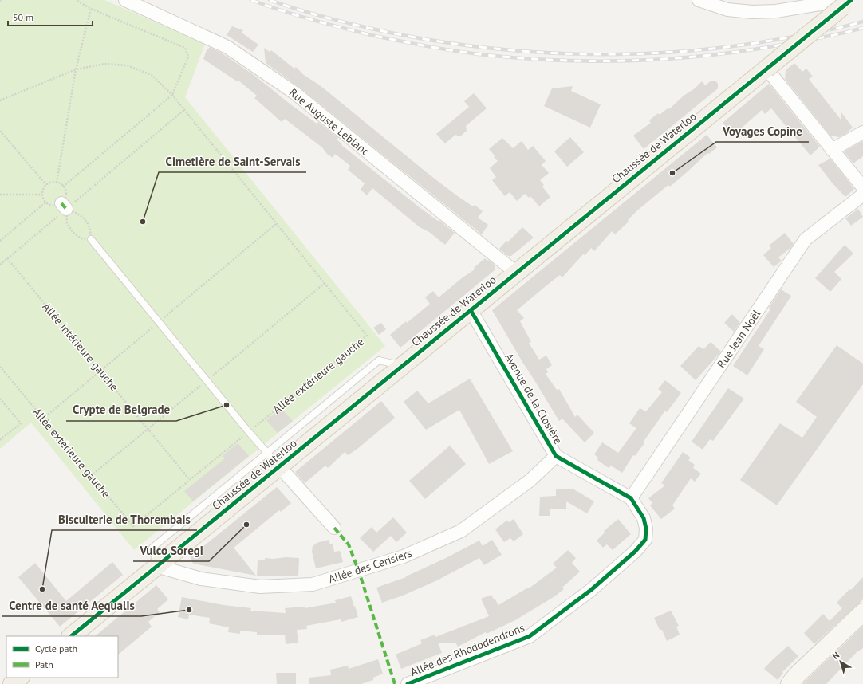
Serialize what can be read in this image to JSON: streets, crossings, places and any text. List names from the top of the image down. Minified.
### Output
{"streets":{"main road":["Chaussée de Waterloo"],"street":["Rue Auguste Leblanc","Rue Jean Noël","Avenue de la Closière","Allée des Cerisiers","Allée des Rhododendrons"],"path":["Allée intérieure gauche","Allée extérieure gauche"]},"crossings":[["Rue Auguste Leblanc","Chaussée de Waterloo"],["Chaussée de Waterloo","Avenue de la Closière"],["Chaussée de Waterloo","Allée des Cerisiers"],["Rue Jean Noël","Avenue de la Closière"],["Rue Jean Noël","Allée des Rhododendrons"],["Allée intérieure gauche","Allée extérieure gauche"],["Avenue de la Closière","Allée des Cerisiers"],["Avenue de la Closière","Allée des Rhododendrons"]],"places":["Voyages Copine","Cimetière de Saint-Servais","Crypte de Belgrade","Vulco Soregi","Biscuiterie de Thorembais","Centre de santé Aequalis"],"legend":["Cycle path","Path"],"scale_bar":"50 m","north":"top left"}
